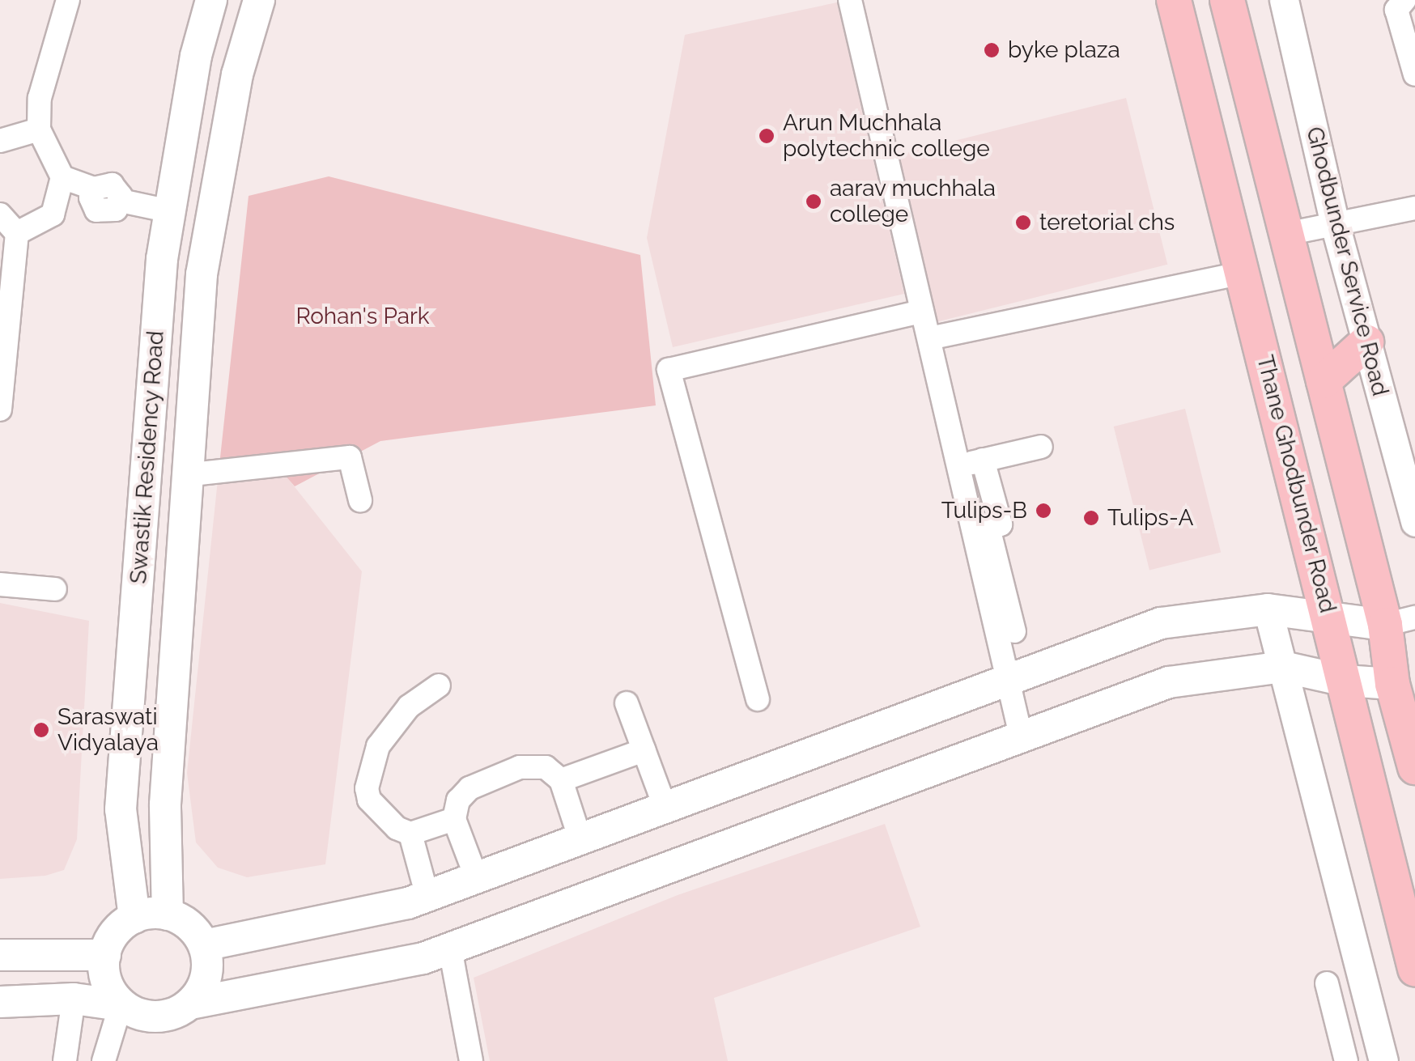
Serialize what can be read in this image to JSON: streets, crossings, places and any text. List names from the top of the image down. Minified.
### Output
{"streets":{"main road":["Swastik Residency Road","Thane Ghodbunder Road"],"street":["Ghodbunder Service Road"]},"parks":["Rohan's Park"],"places":["byke plaza","Arun Muchhala polytechnic college","aarav muchhala college","teretorial chs","Tulips-B","Tulips-A","Saraswati Vidyalaya"]}
